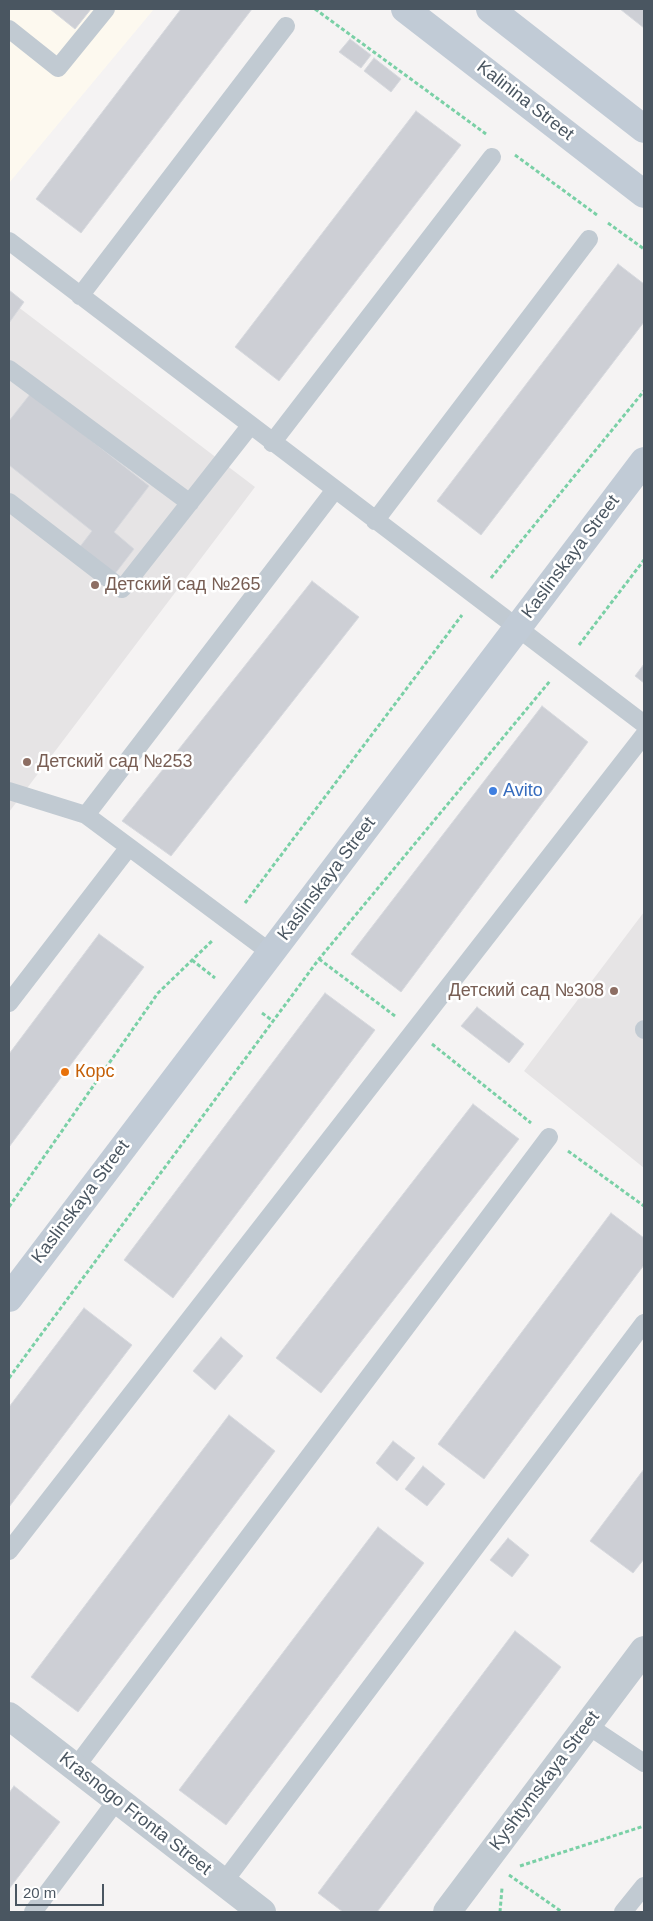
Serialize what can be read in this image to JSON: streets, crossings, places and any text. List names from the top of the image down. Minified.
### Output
{"streets":{"main road":["Kalinina Street","Kaslinskaya Street"],"street":["Kyshtymskaya Street","Krasnogo Fronta Street"]},"places":["Детский сад №265","Детский сад №253","Avito","Детский сад №308","Корс"],"scale_bar":"20 m"}
